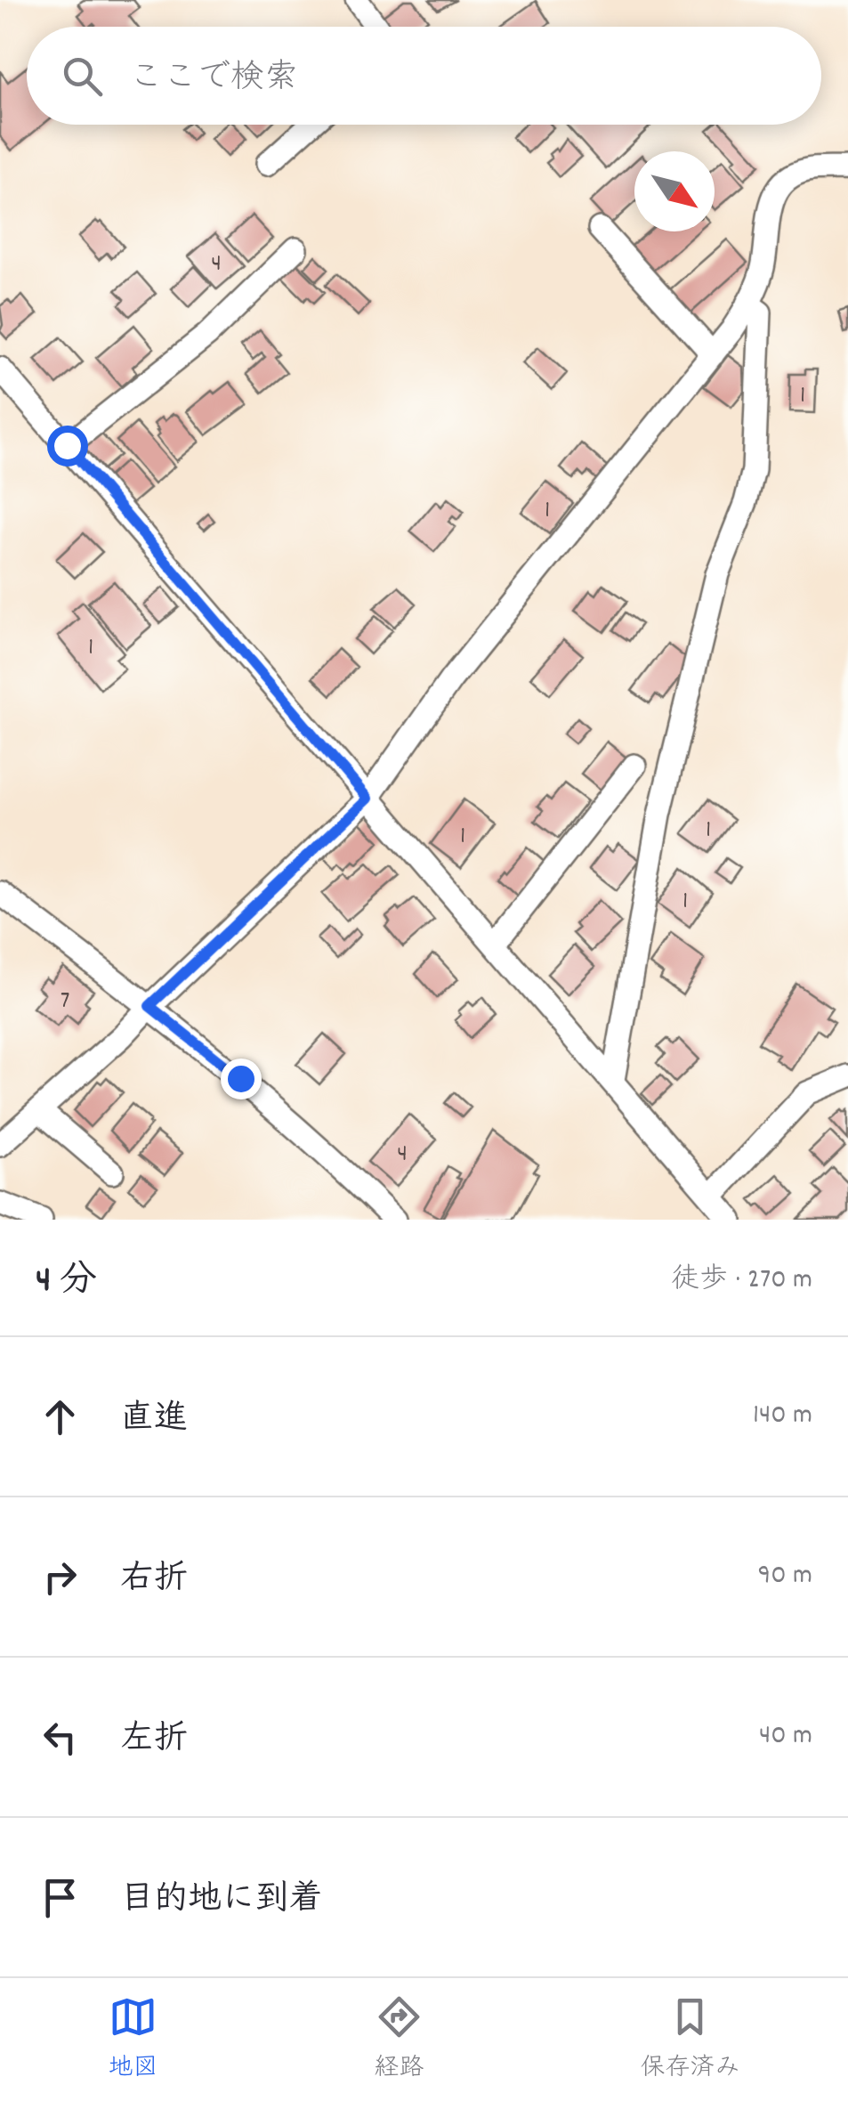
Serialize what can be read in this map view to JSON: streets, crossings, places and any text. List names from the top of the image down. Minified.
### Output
{"house_numbers":["4","1","1","1","1","1","1","7","4"],"north":"bottom right","page":{"search":"ここで検索","heading":["4 分","徒歩 · 270 m"],"list":[["直進","140 m"],["右折","90 m"],["左折","40 m"],"目的地に到着"],"nav":["地図","経路","保存済み"]}}
